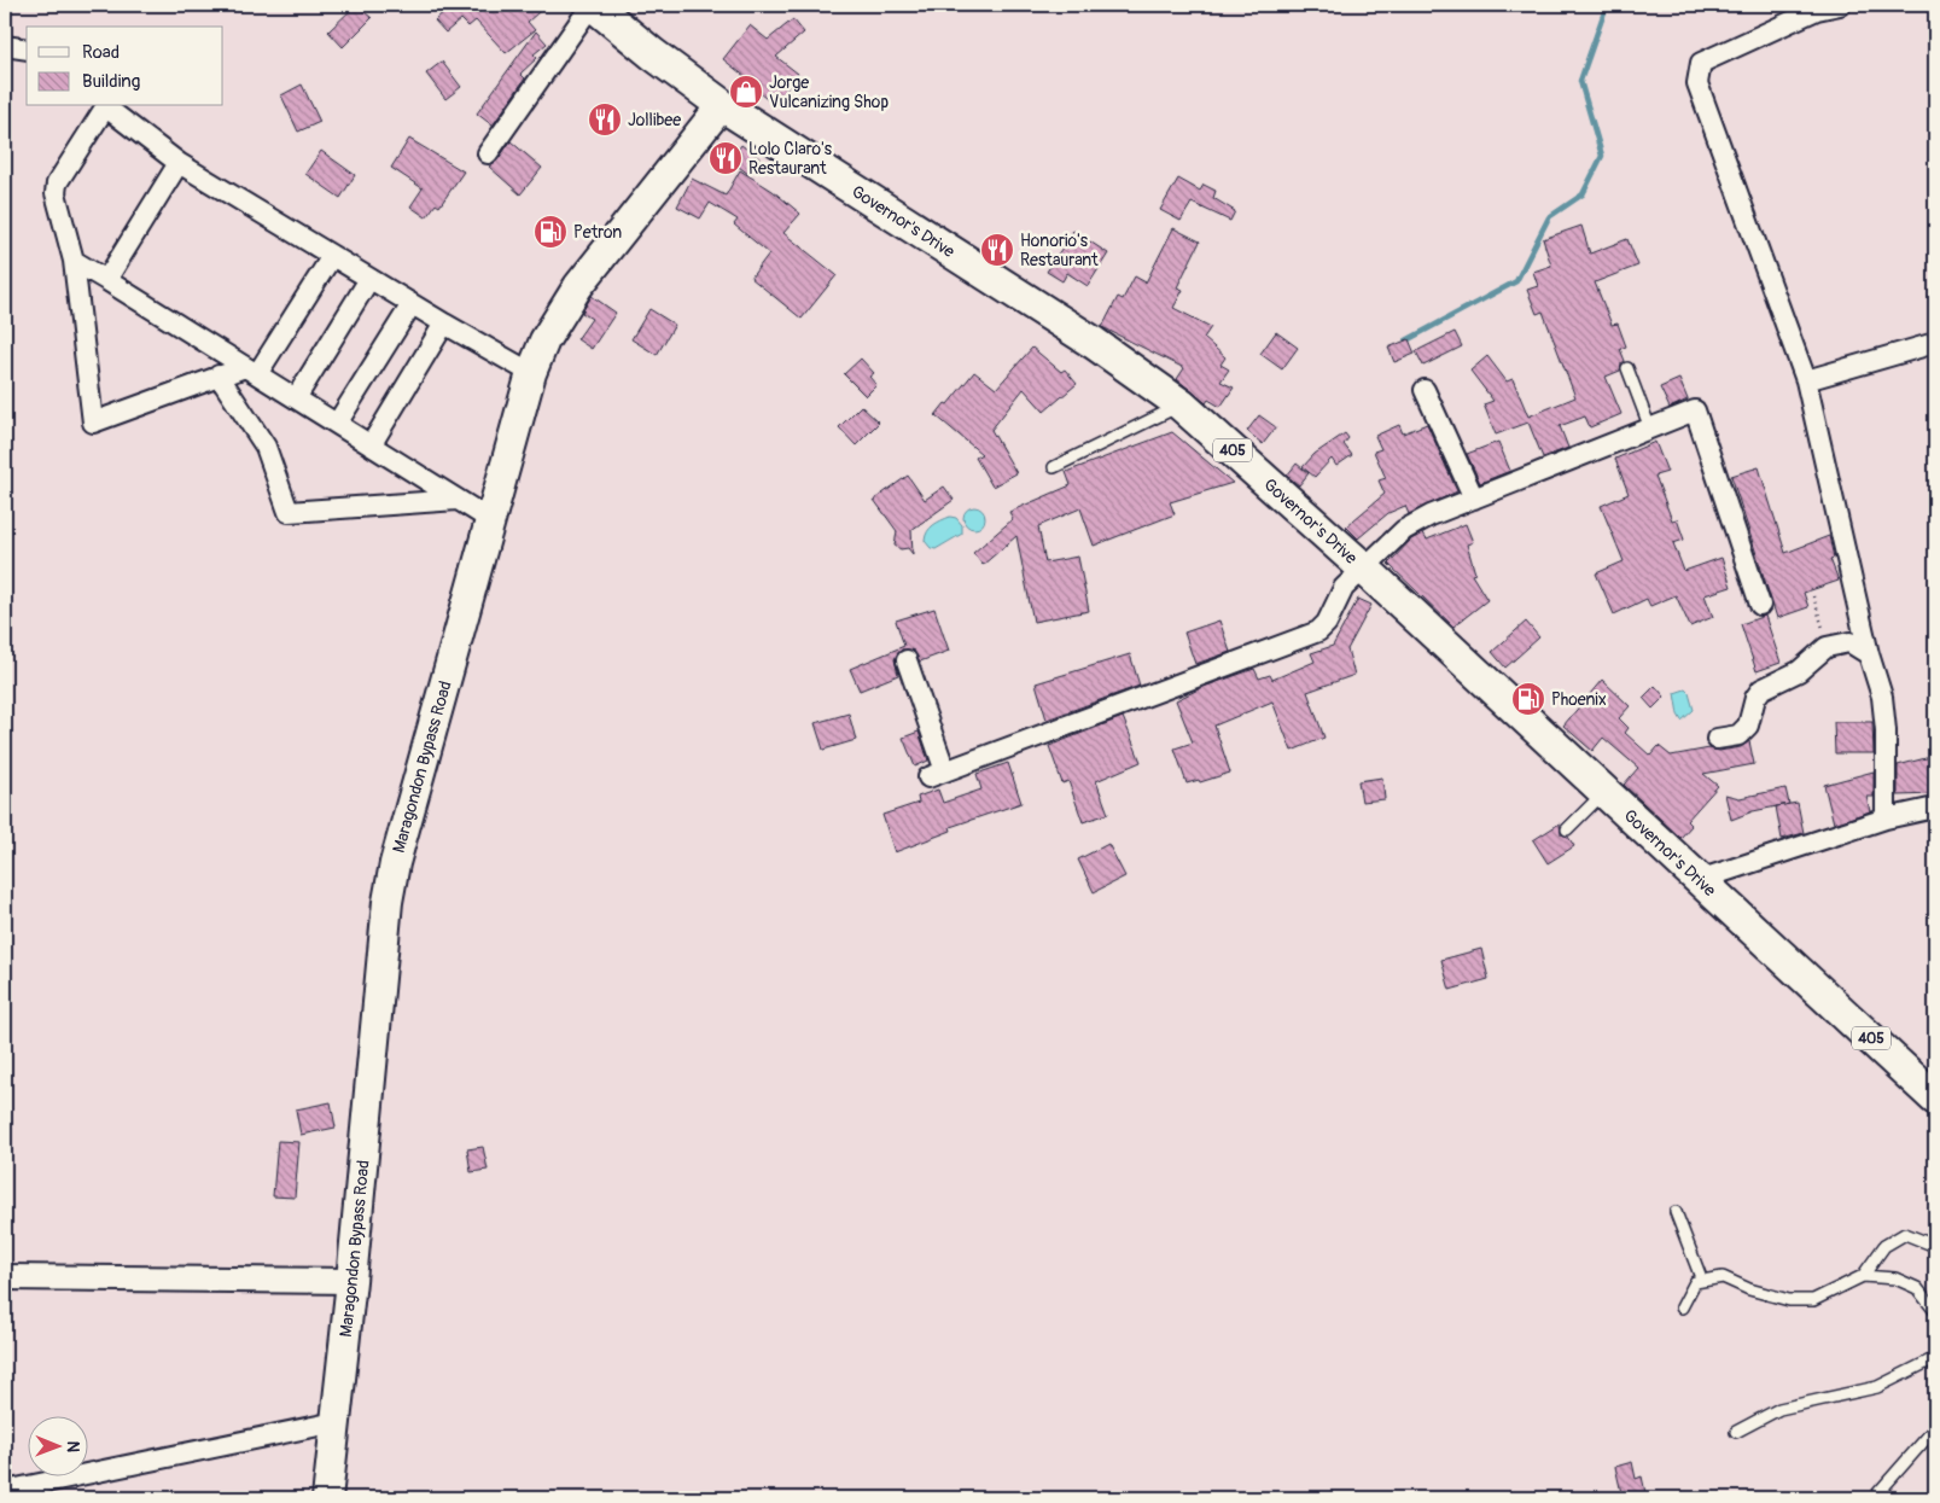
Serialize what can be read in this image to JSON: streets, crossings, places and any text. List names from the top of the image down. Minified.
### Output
{"streets":{"main road":["Governor's Drive","405","Maragondon Bypass Road"]},"crossings":[["Governor's Drive","Maragondon Bypass Road"]],"places":{"shop":["Jorge Vulcanizing Shop"],"restaurant":["Jollibee","Lolo Claro's Restaurant","Honorio's Restaurant"],"fuel station":["Petron","Phoenix"]},"legend":["Road","Building"],"north":"right"}
